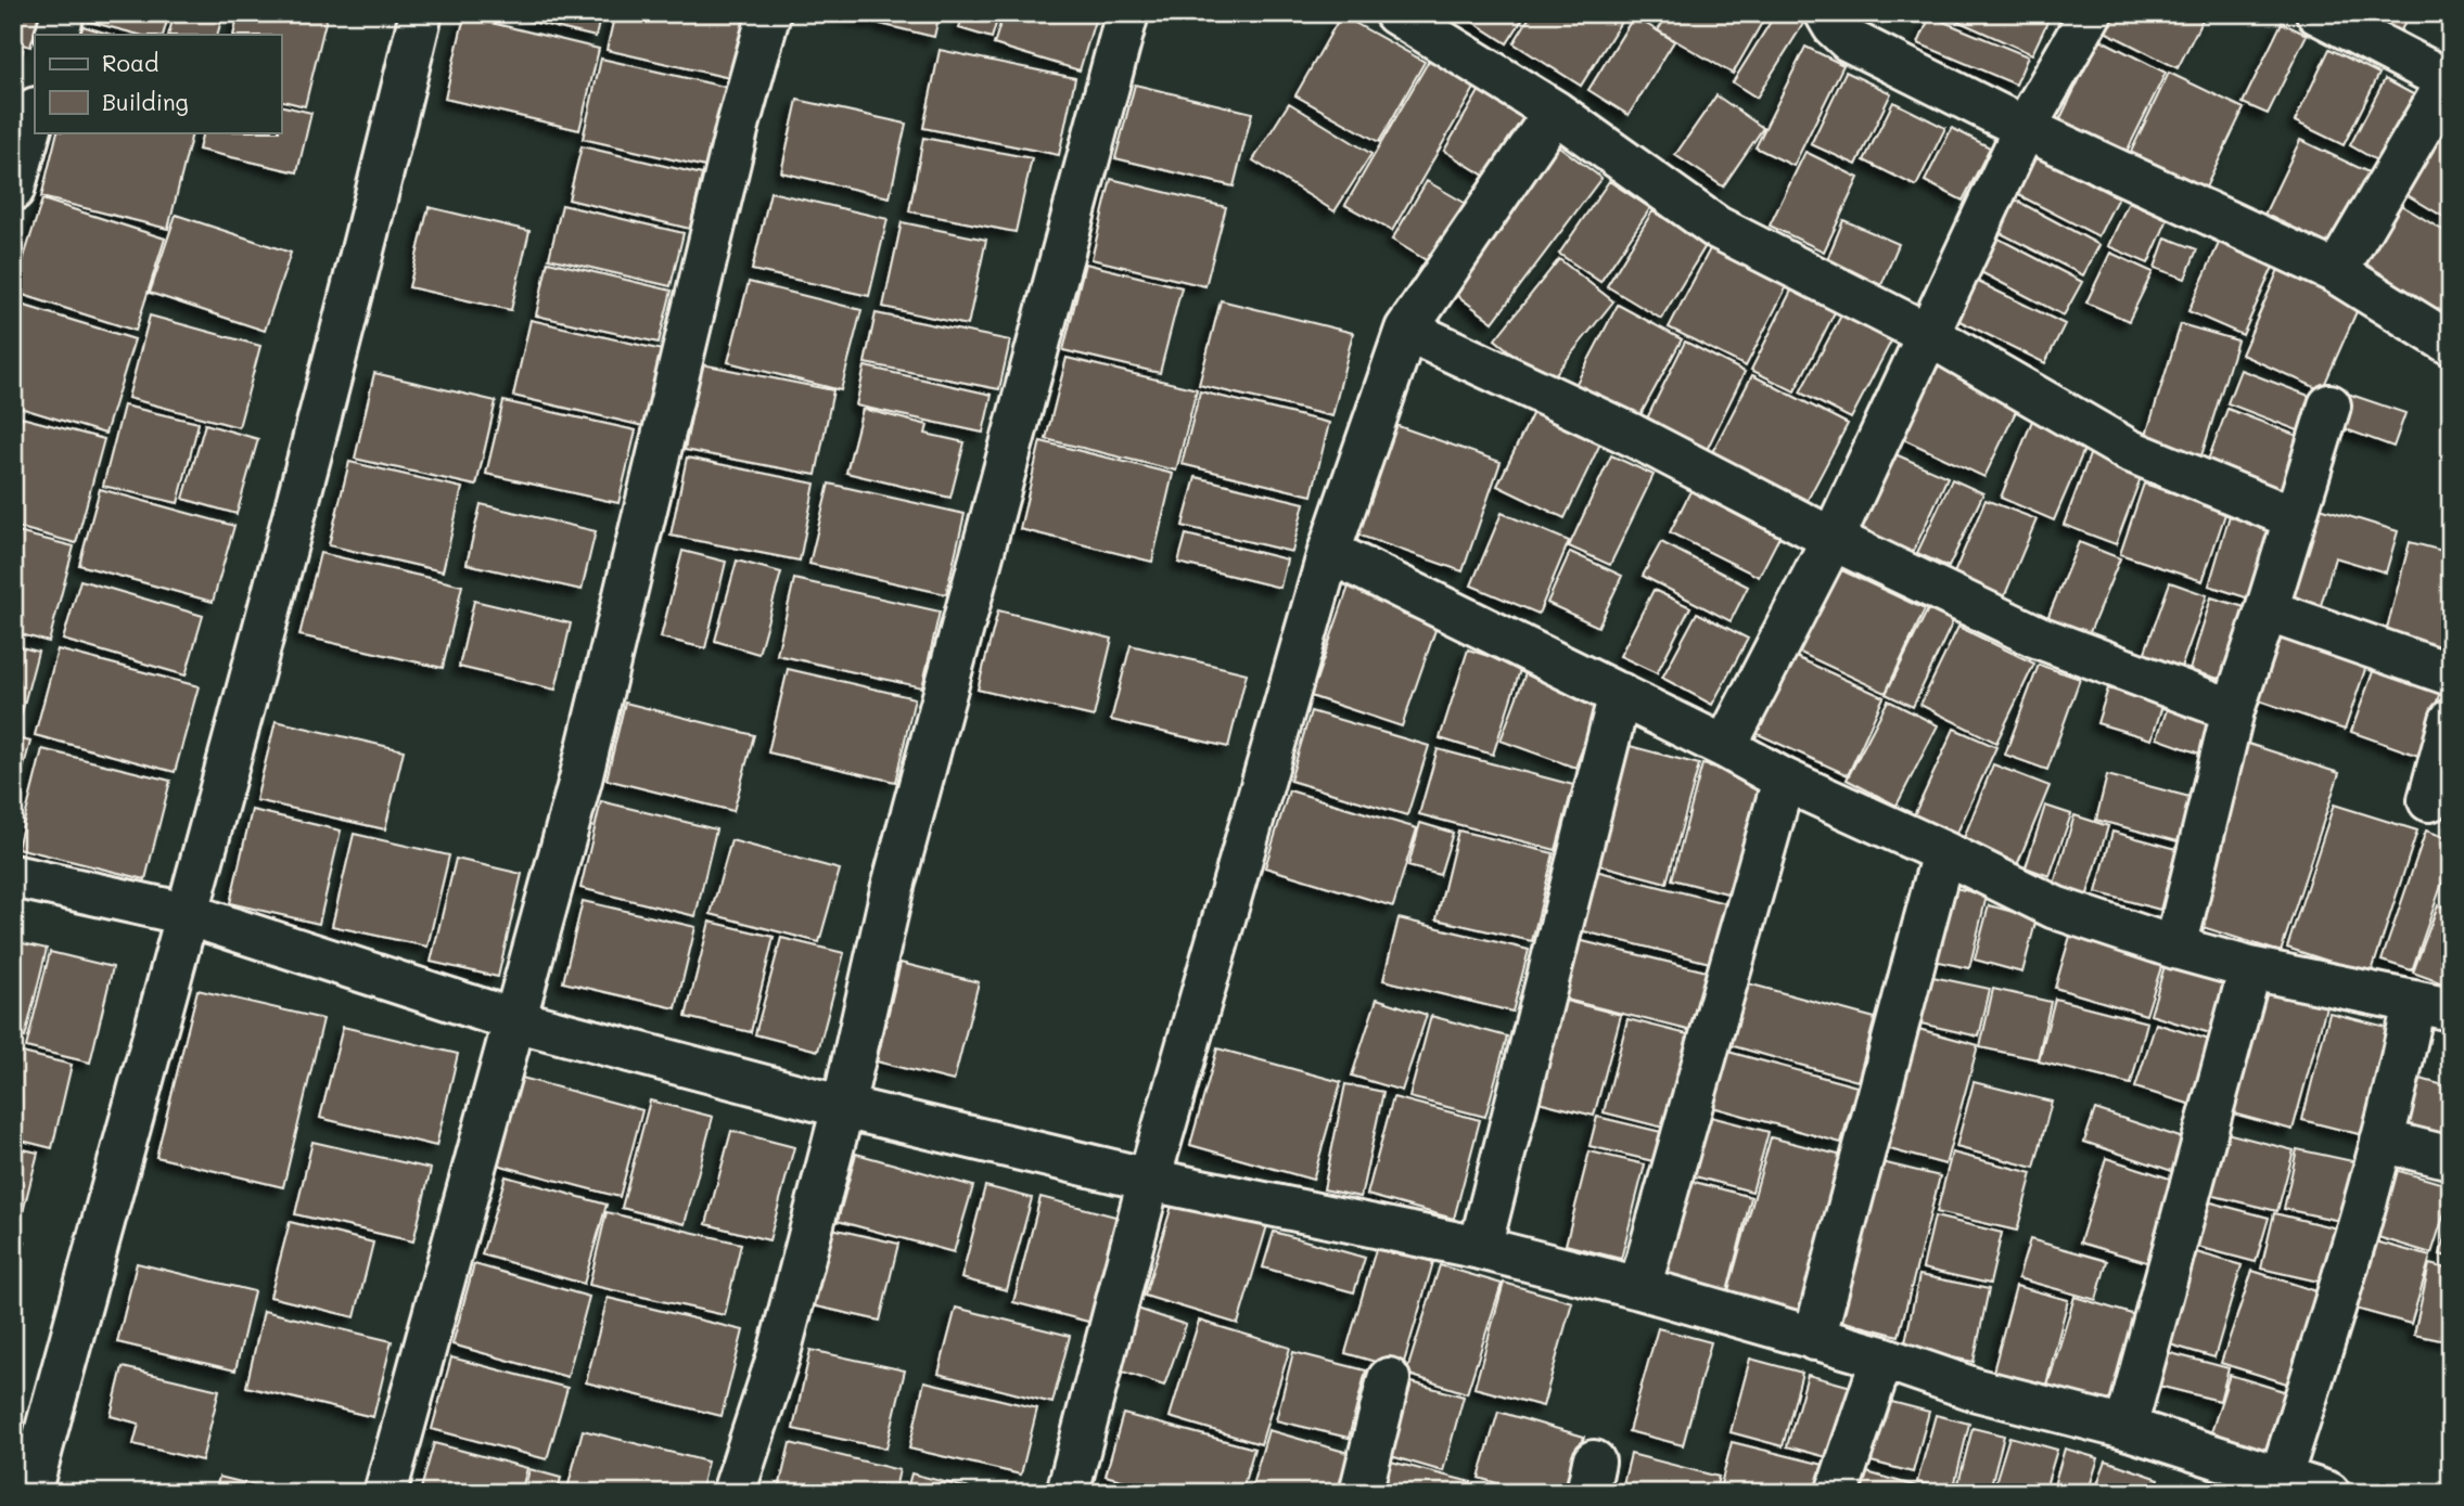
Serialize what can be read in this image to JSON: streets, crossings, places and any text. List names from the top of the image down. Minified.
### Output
{"legend":["Road","Building"]}
